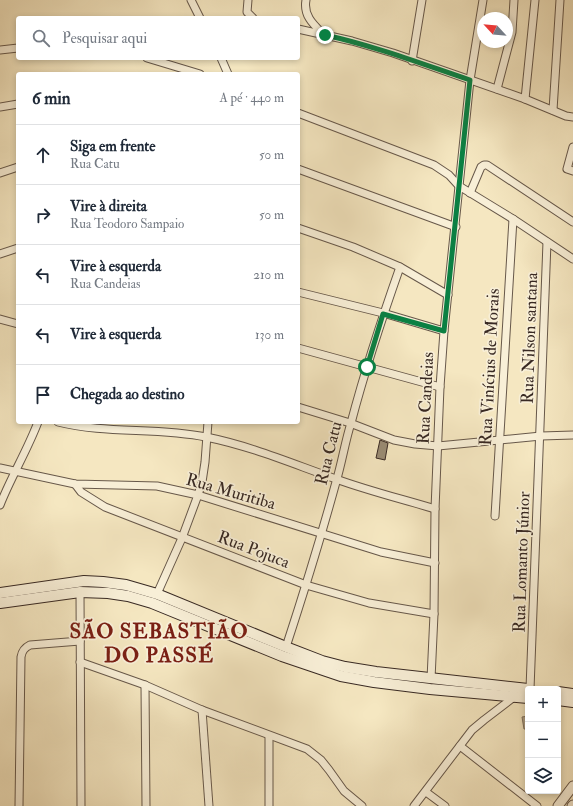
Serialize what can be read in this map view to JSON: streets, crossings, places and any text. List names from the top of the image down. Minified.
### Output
{"streets":{"street":["Rua Nilson santana","Rua Vinícius de Morais","Rua Candeias","Rua Catu","Rua Muritiba","Rua Pojuca","Rua Lomanto Júnior"]},"crossings":[["Rua Nilson santana","Rua Lomanto Júnior"],["Rua Candeias","Rua Muritiba"],["Rua Candeias","Rua Pojuca"],["Rua Catu","Rua Muritiba"],["Rua Catu","Rua Pojuca"],["Rua Muritiba","Rua Pojuca"]],"districts":["SÃO SEBASTIÃO DO PASSÉ"],"north":"top left","page":{"search":"Pesquisar aqui","heading":["6 min","A pé · 440 m"],"list":[["Siga em frente","Rua Catu","50 m"],["Vire à direita","Rua Teodoro Sampaio","50 m"],["Vire à esquerda","Rua Candeias","210 m"],["Vire à esquerda","130 m"],"Chegada ao destino"],"map_buttons":["+","−"]}}
